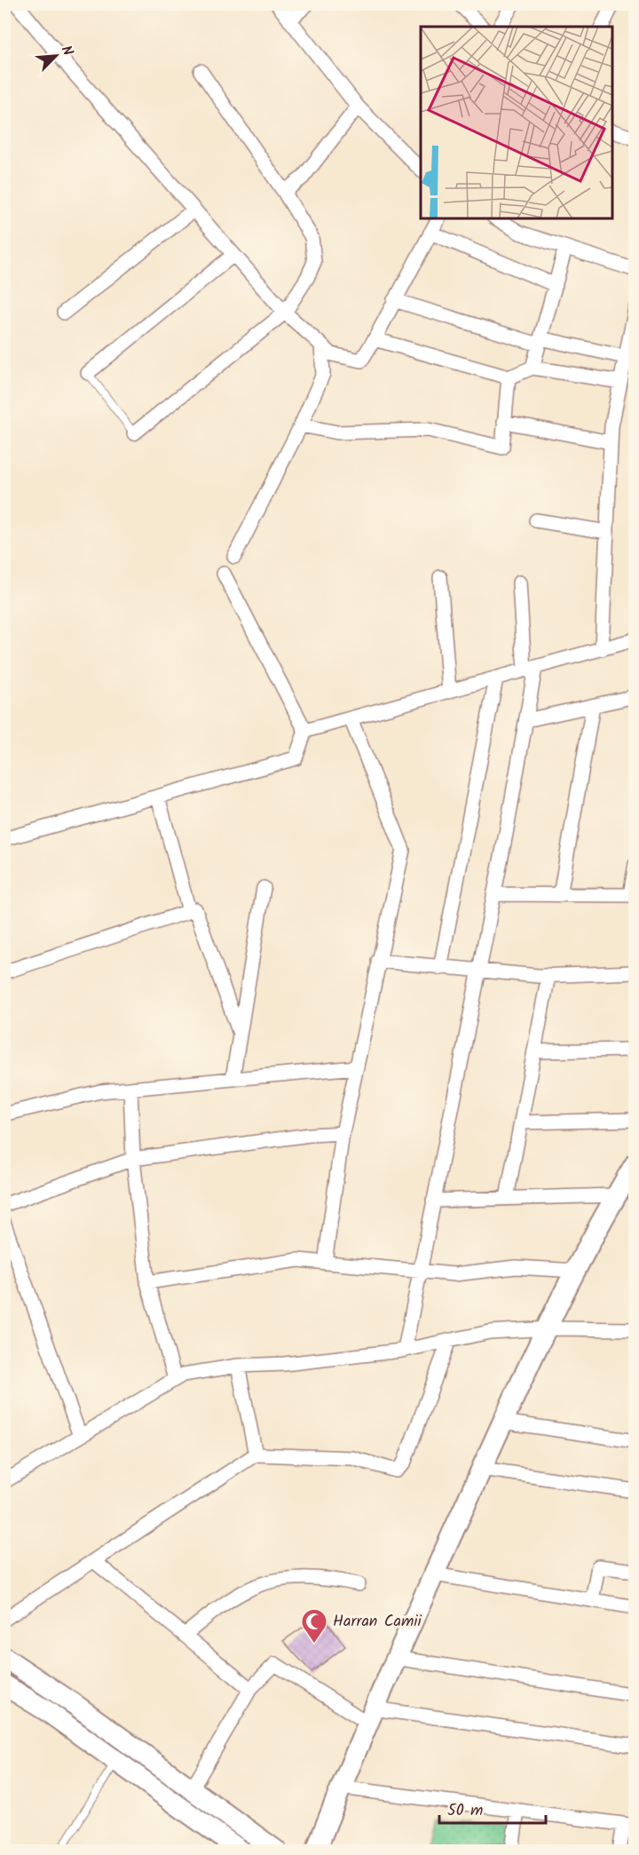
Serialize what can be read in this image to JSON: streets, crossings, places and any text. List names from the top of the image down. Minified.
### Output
{"places":{"mosque":["Harran Camii"]},"scale_bar":"50 m","north":"top right"}
